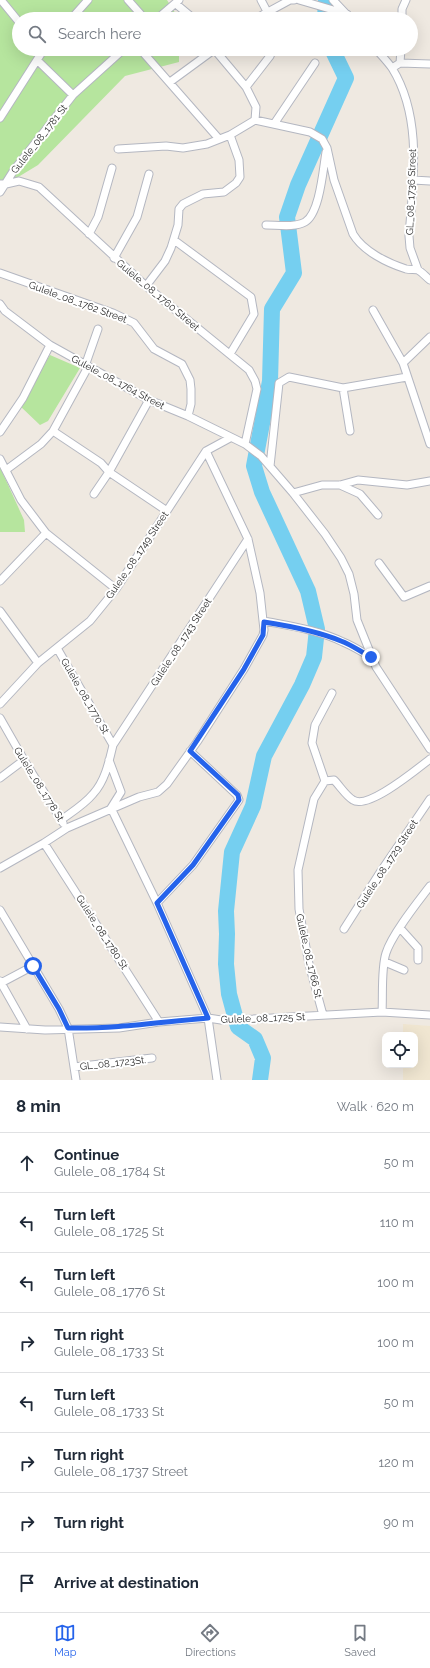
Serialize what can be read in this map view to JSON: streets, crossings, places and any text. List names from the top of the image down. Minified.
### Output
{"streets":{"street":["Gulele_08_1781 St","GL_08_1736 Street","Gulele_08_1760 Street","Gulele_08_1762 Street","Gulele_08_1764 Street","Gulele_08_1749 Street","Gulele_08_1743 Street","Gulele_08_1770 St","Gulele_08_1778 St","Gulele_08_1729 Street","Gulele_08_1780 St","Gulele_08_1766 St","Gulele_08_1725 St","GL_08_1723St."]},"crossings":[["Gulele_08_1781 St","Gulele_08_1760 Street"],["Gulele_08_1760 Street","Gulele_08_1764 Street"],["Gulele_08_1762 Street","Gulele_08_1764 Street"],["Gulele_08_1749 Street","Gulele_08_1770 St"],["Gulele_08_1743 Street","Gulele_08_1770 St"],["Gulele_08_1743 Street","Gulele_08_1778 St"],["Gulele_08_1780 St","Gulele_08_1725 St"],["Gulele_08_1766 St","Gulele_08_1725 St"]],"page":{"search":"Search here","heading":["8 min","Walk · 620 m"],"list":[["Continue","Gulele_08_1784 St","50 m"],["Turn left","Gulele_08_1725 St","110 m"],["Turn left","Gulele_08_1776 St","100 m"],["Turn right","Gulele_08_1733 St","100 m"],["Turn left","Gulele_08_1733 St","50 m"],["Turn right","Gulele_08_1737 Street","120 m"],["Turn right","90 m"],"Arrive at destination"],"nav":["Map","Directions","Saved"]}}
